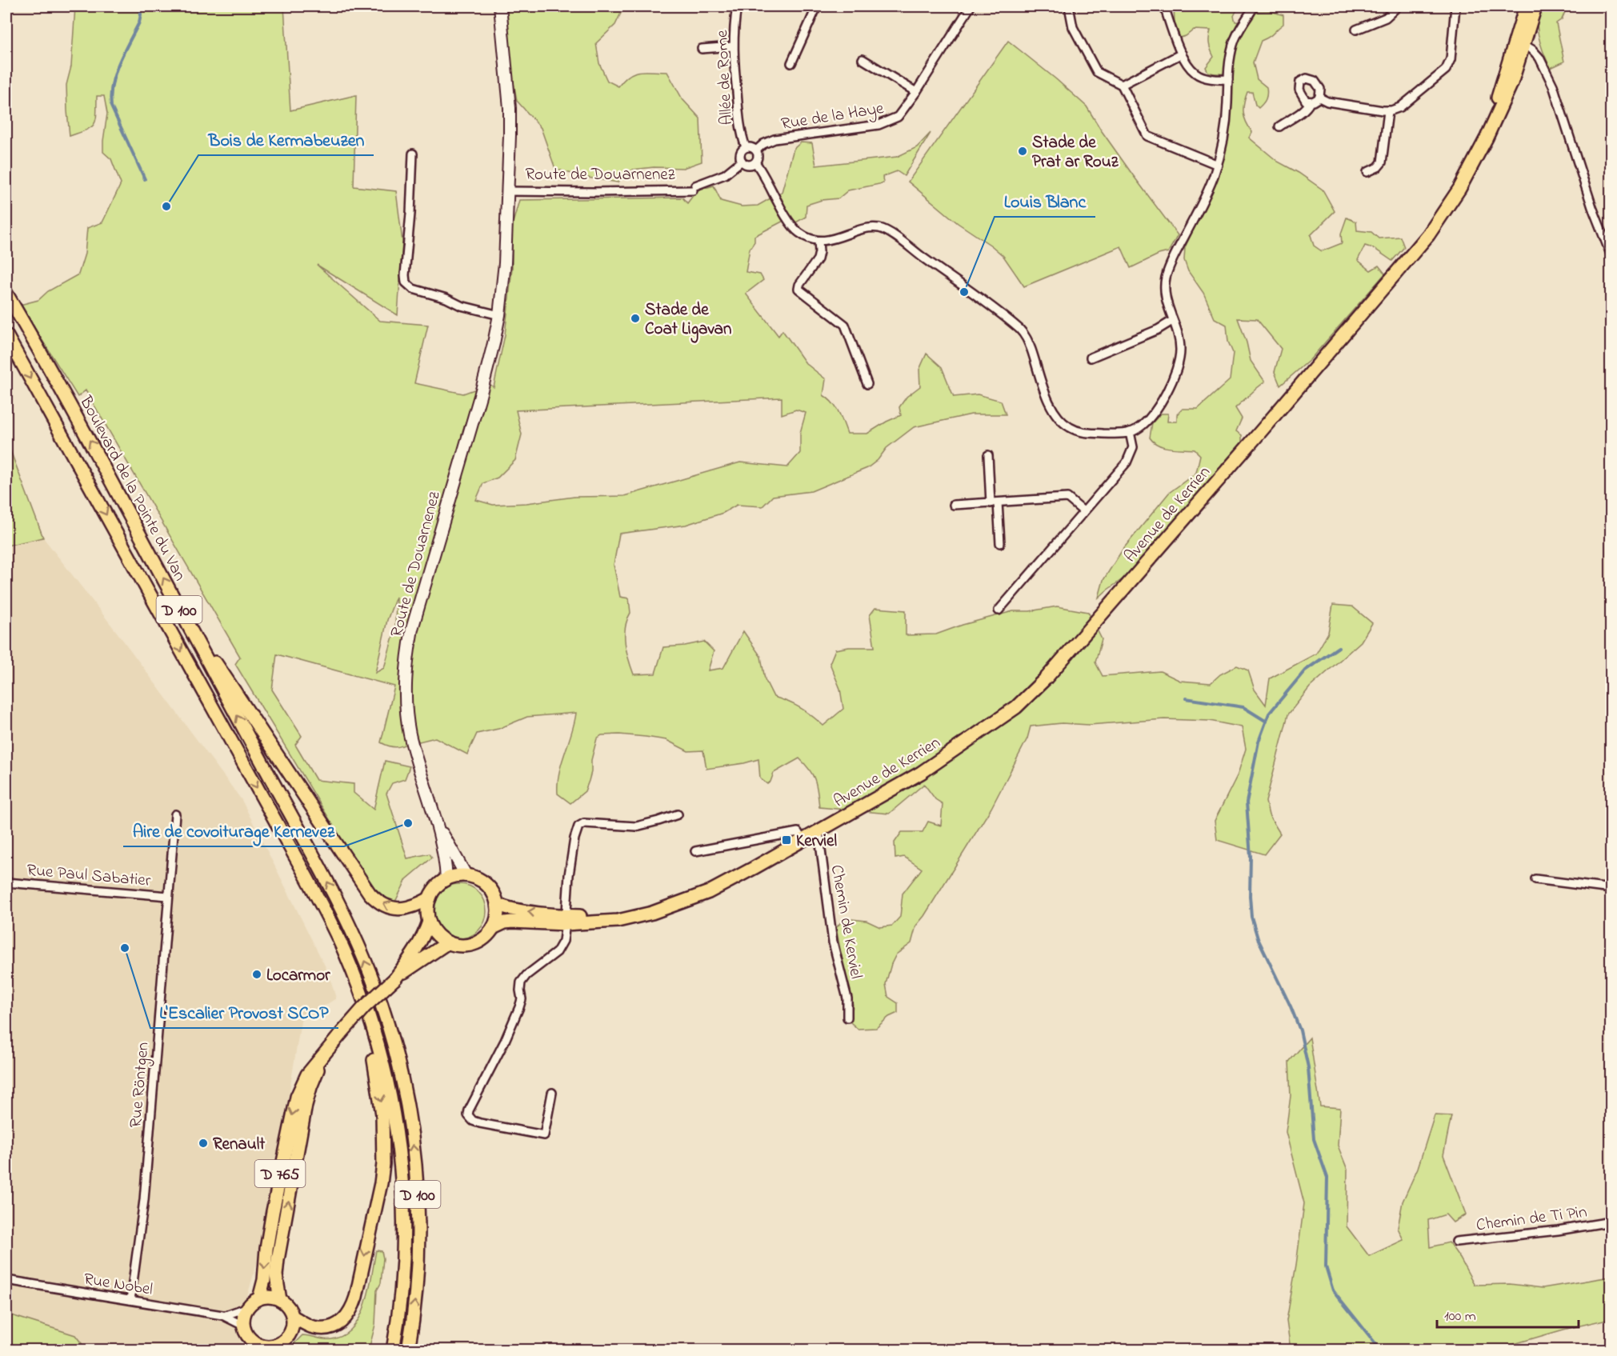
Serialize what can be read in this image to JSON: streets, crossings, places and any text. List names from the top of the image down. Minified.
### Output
{"streets":{"main road":["Route de Douarnenez","Boulevard de la Pointe du Van","Avenue de Kerrien","D 100","D 765"],"street":["Allée de Rome","Rue de la Haye","Rue Paul Sabatier","Chemin de Kerviel","Rue Röntgen","Chemin de Ti Pin","Rue Nobel"]},"crossings":[["Allée de Rome","Rue de la Haye"],["Allée de Rome","Route de Douarnenez"],["Rue de la Haye","Route de Douarnenez"],["Route de Douarnenez","Avenue de Kerrien"],["Route de Douarnenez","D 765"],["Avenue de Kerrien","Chemin de Kerviel"],["Avenue de Kerrien","D 765"],["Rue Paul Sabatier","Rue Röntgen"],["Rue Röntgen","Rue Nobel"],["D 765","Rue Nobel"]],"places":{"other":["Stade de Prat ar Rouz","Bois de Kermabeuzen","Louis Blanc","Stade de Coat Ligavan","Aire de covoiturage Kernevez","L'Escalier Provost SCOP","Locarmor","Renault"],"transit":["Kerviel"]},"scale_bar":"100 m"}
